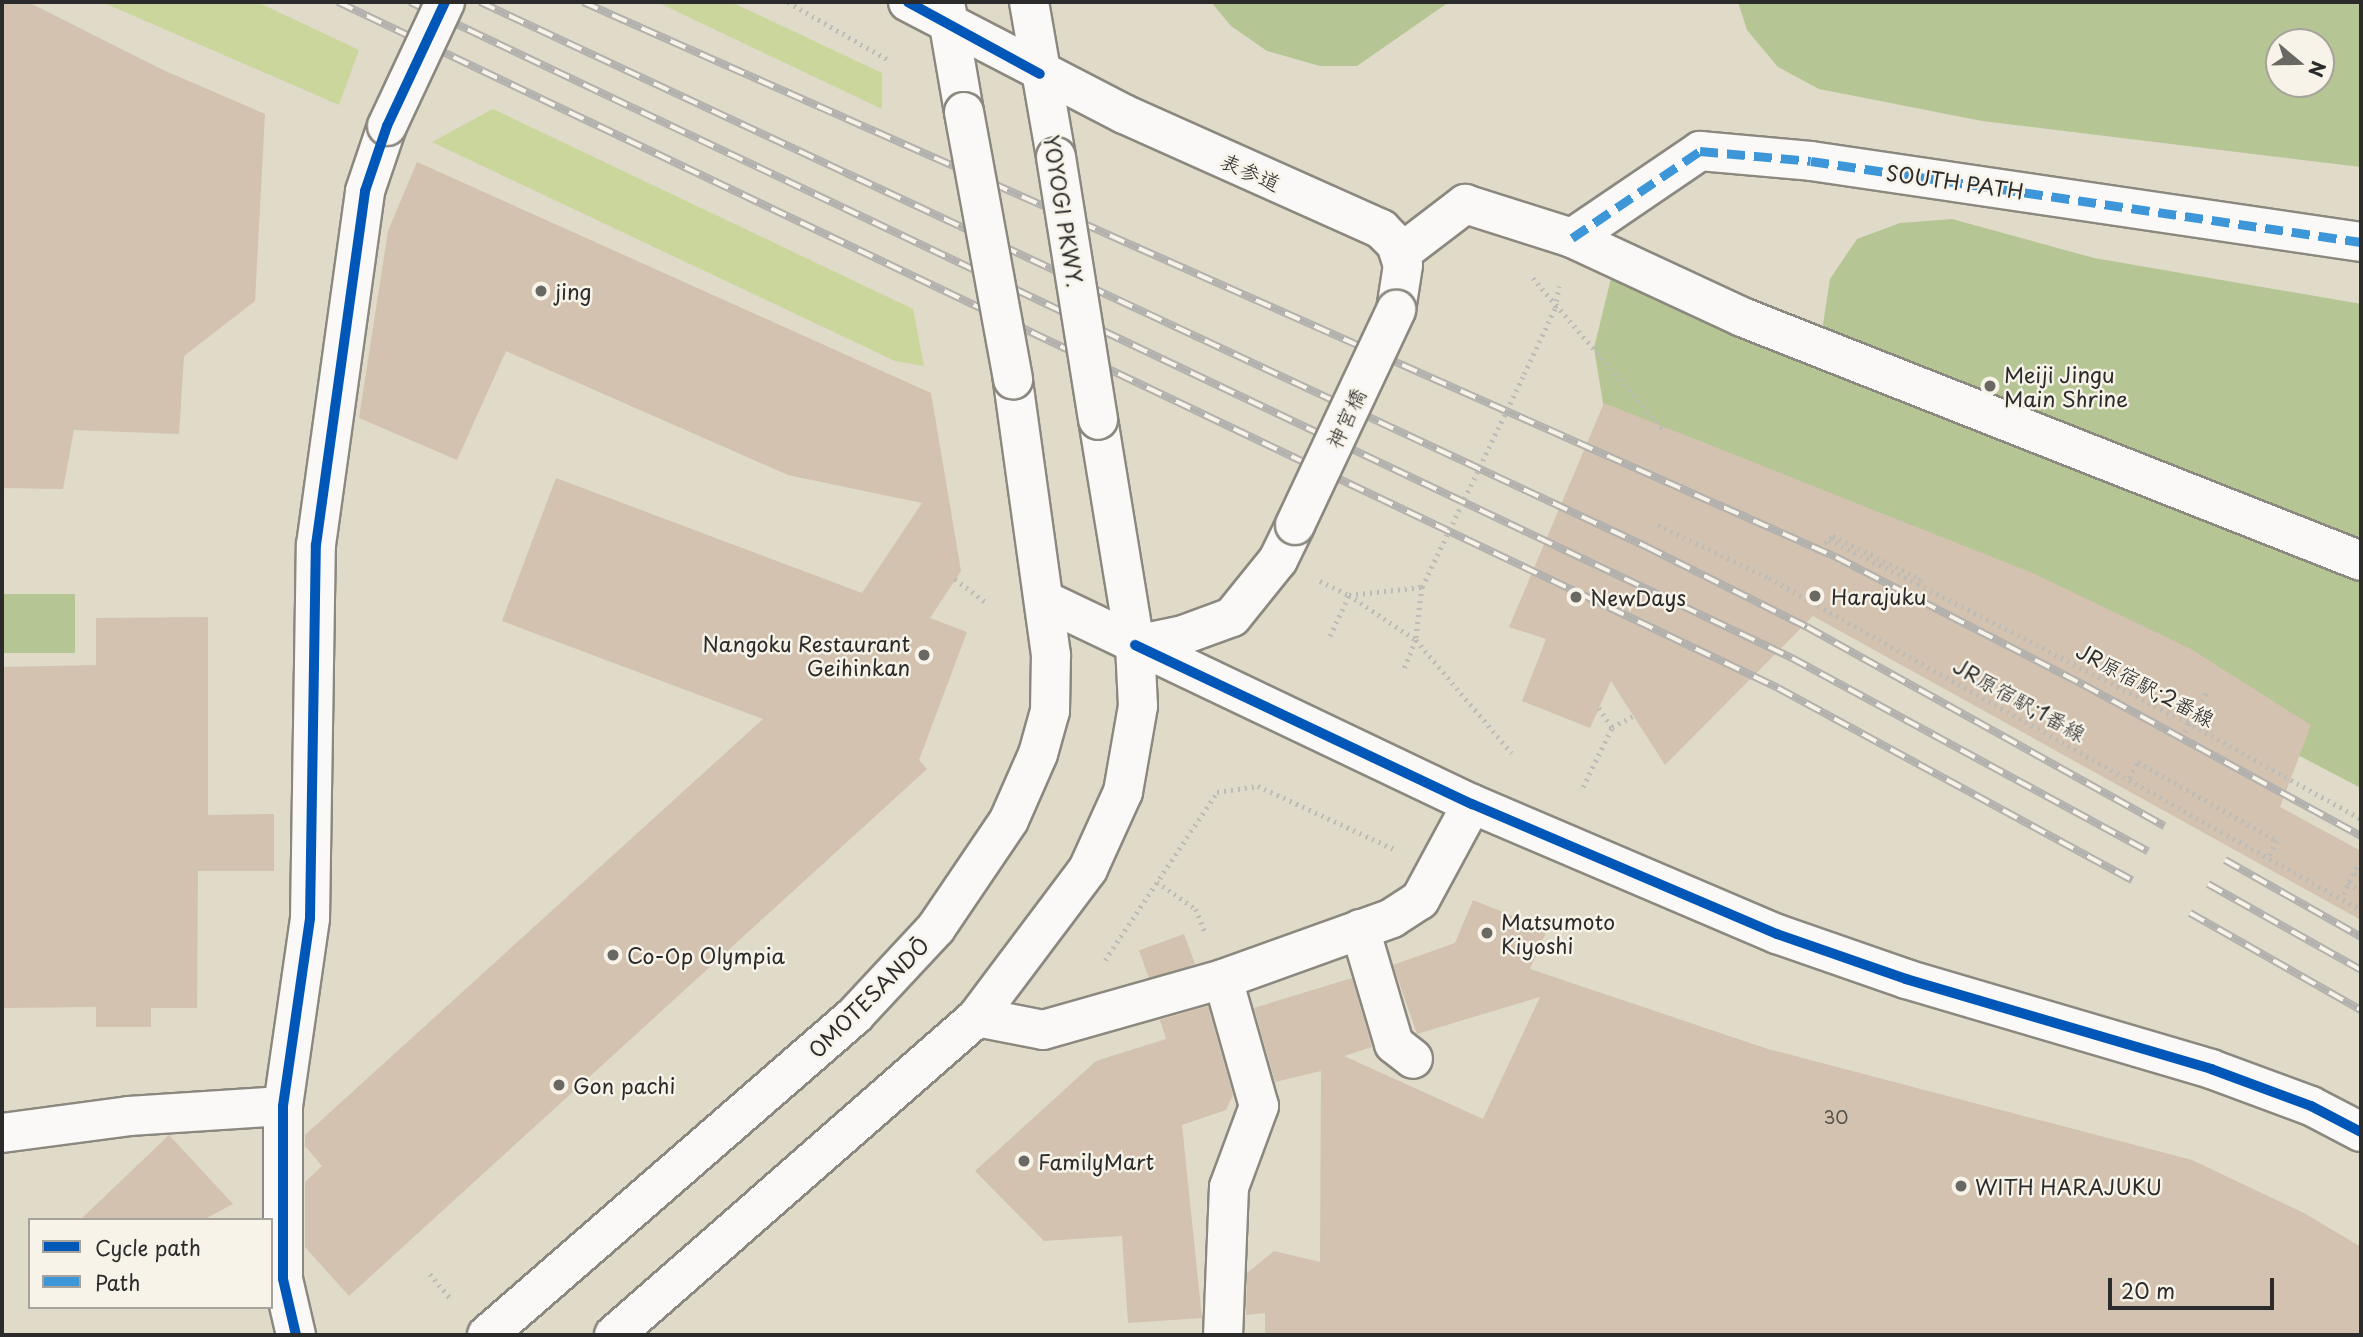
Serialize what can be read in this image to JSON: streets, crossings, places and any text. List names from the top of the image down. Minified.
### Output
{"streets":{"street":["表参道","SOUTH PATH","YOYOGI PKWY.","神宮橋","OMOTESANDŌ"],"path":["JR原宿駅;2番線","JR原宿駅;1番線"]},"crossings":[["表参道","YOYOGI PKWY."],["表参道","神宮橋"],["表参道","OMOTESANDŌ"],["YOYOGI PKWY.","神宮橋"]],"places":["jing","Meiji Jingu Main Shrine","Harajuku","NewDays","Nangoku Restaurant Geihinkan","Matsumoto Kiyoshi","Co-Op Olympia","Gon pachi","FamilyMart","WITH HARAJUKU"],"house_numbers":["30"],"legend":["Cycle path","Path"],"scale_bar":"20 m","north":"right"}
